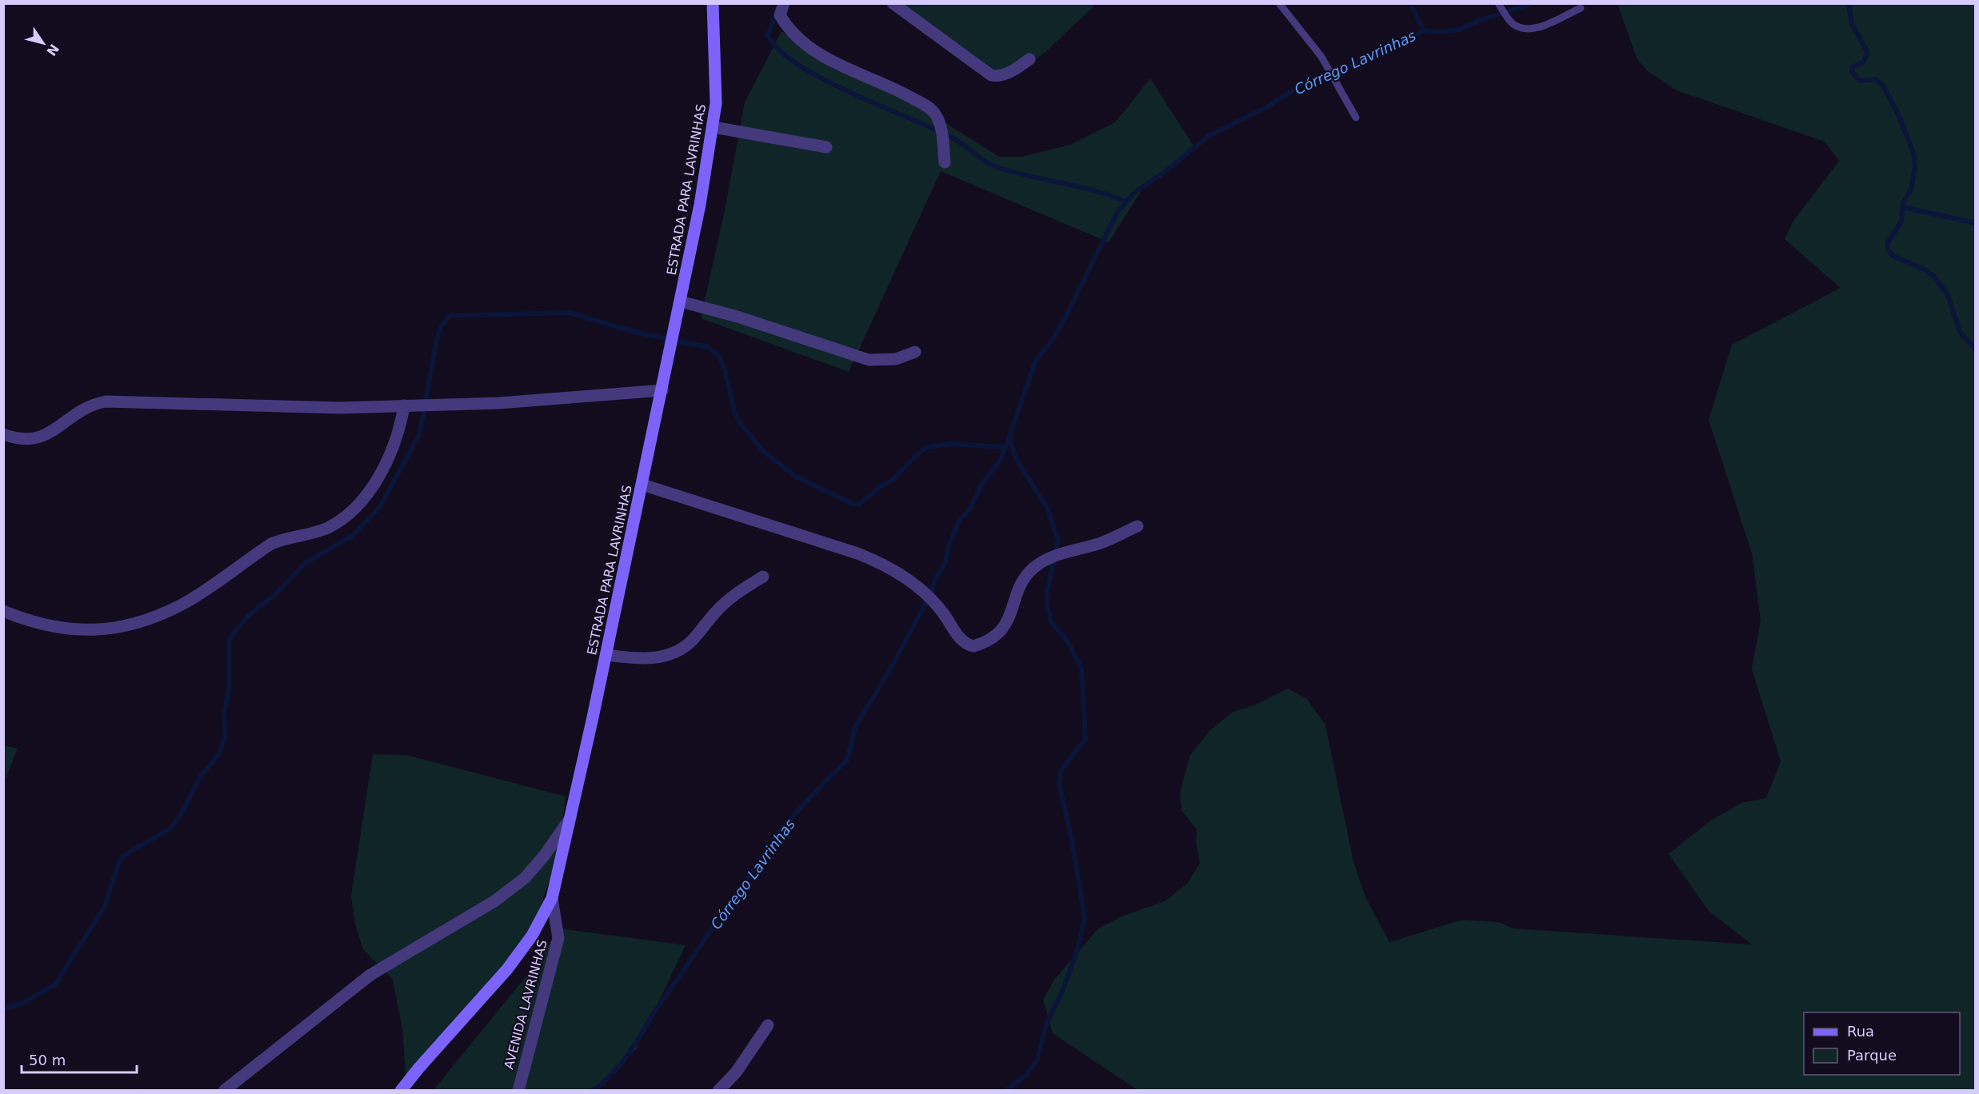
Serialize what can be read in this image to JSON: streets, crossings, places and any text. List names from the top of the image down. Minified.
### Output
{"streets":{"street":["ESTRADA PARA LAVRINHAS","AVENIDA LAVRINHAS"]},"crossings":[["ESTRADA PARA LAVRINHAS","AVENIDA LAVRINHAS"]],"water":["Córrego Lavrinhas"],"legend":["Rua","Parque"],"scale_bar":"50 m","north":"bottom right"}
